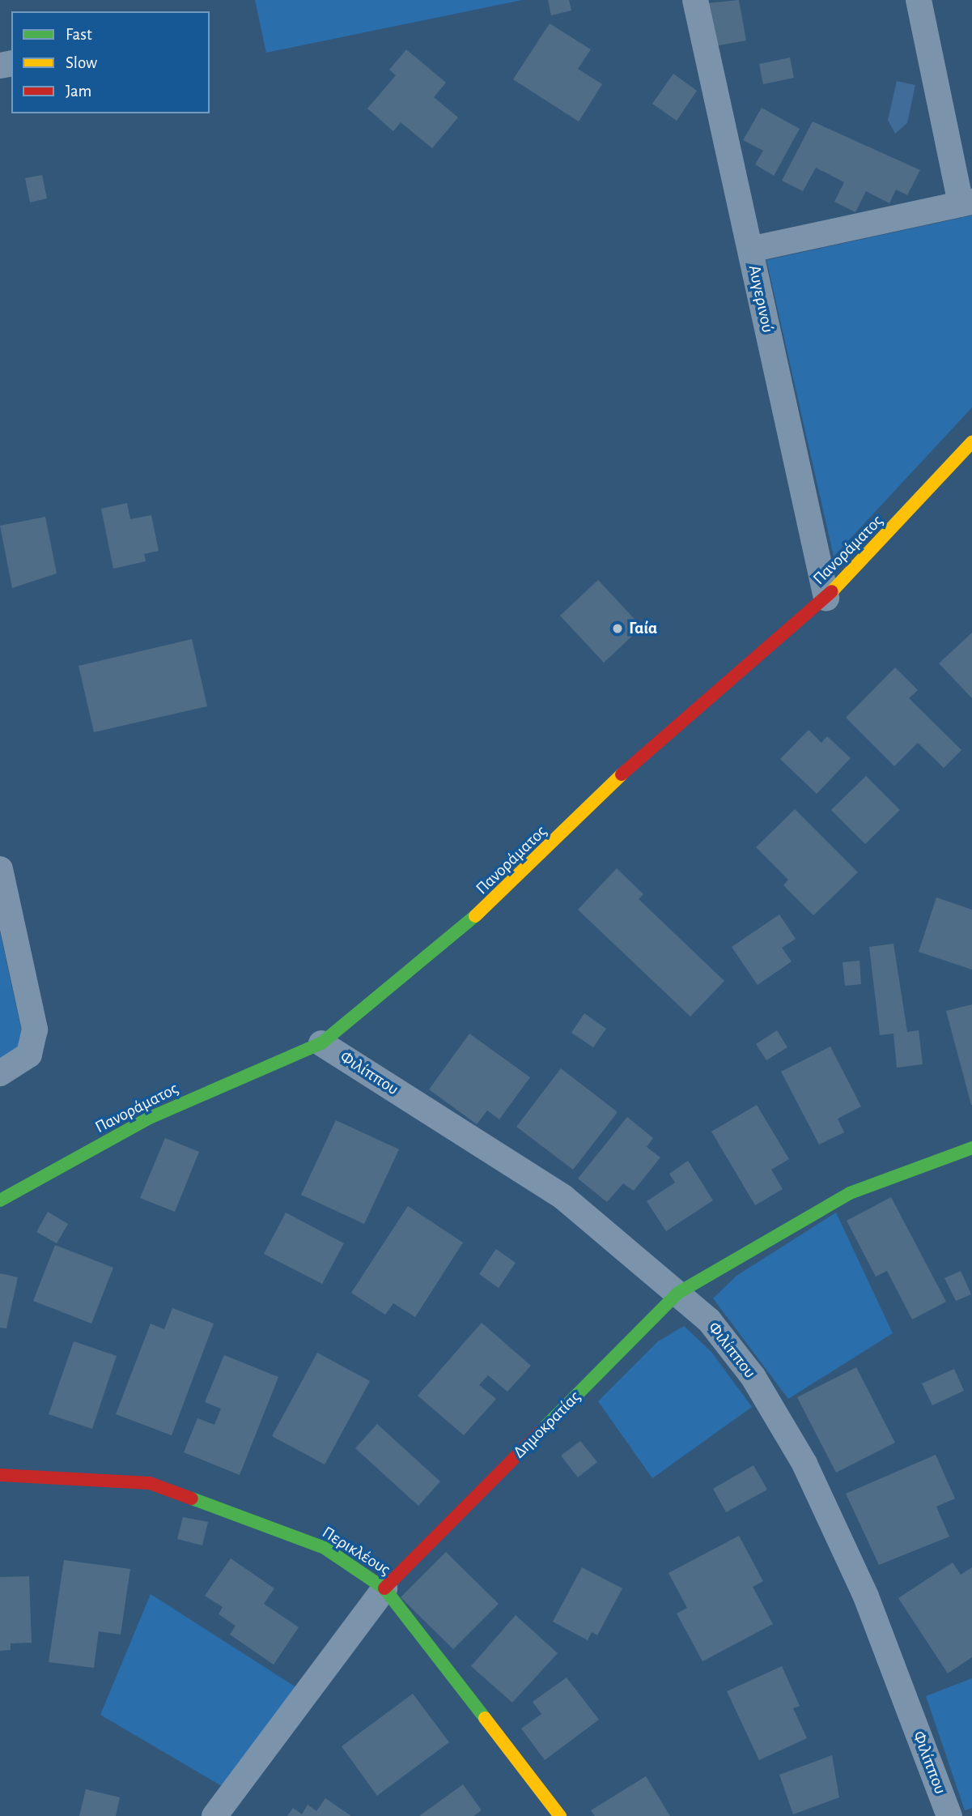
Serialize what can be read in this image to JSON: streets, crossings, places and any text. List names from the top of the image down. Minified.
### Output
{"streets":{"street":["Αυγερινού","Πανοράματος","Φιλίππου","Δημοκρατίας","Περικλέους"]},"crossings":[["Αυγερινού","Πανοράματος"],["Πανοράματος","Φιλίππου"],["Φιλίππου","Δημοκρατίας"],["Δημοκρατίας","Περικλέους"]],"places":["Γαία"],"legend":["Fast","Slow","Jam"]}
